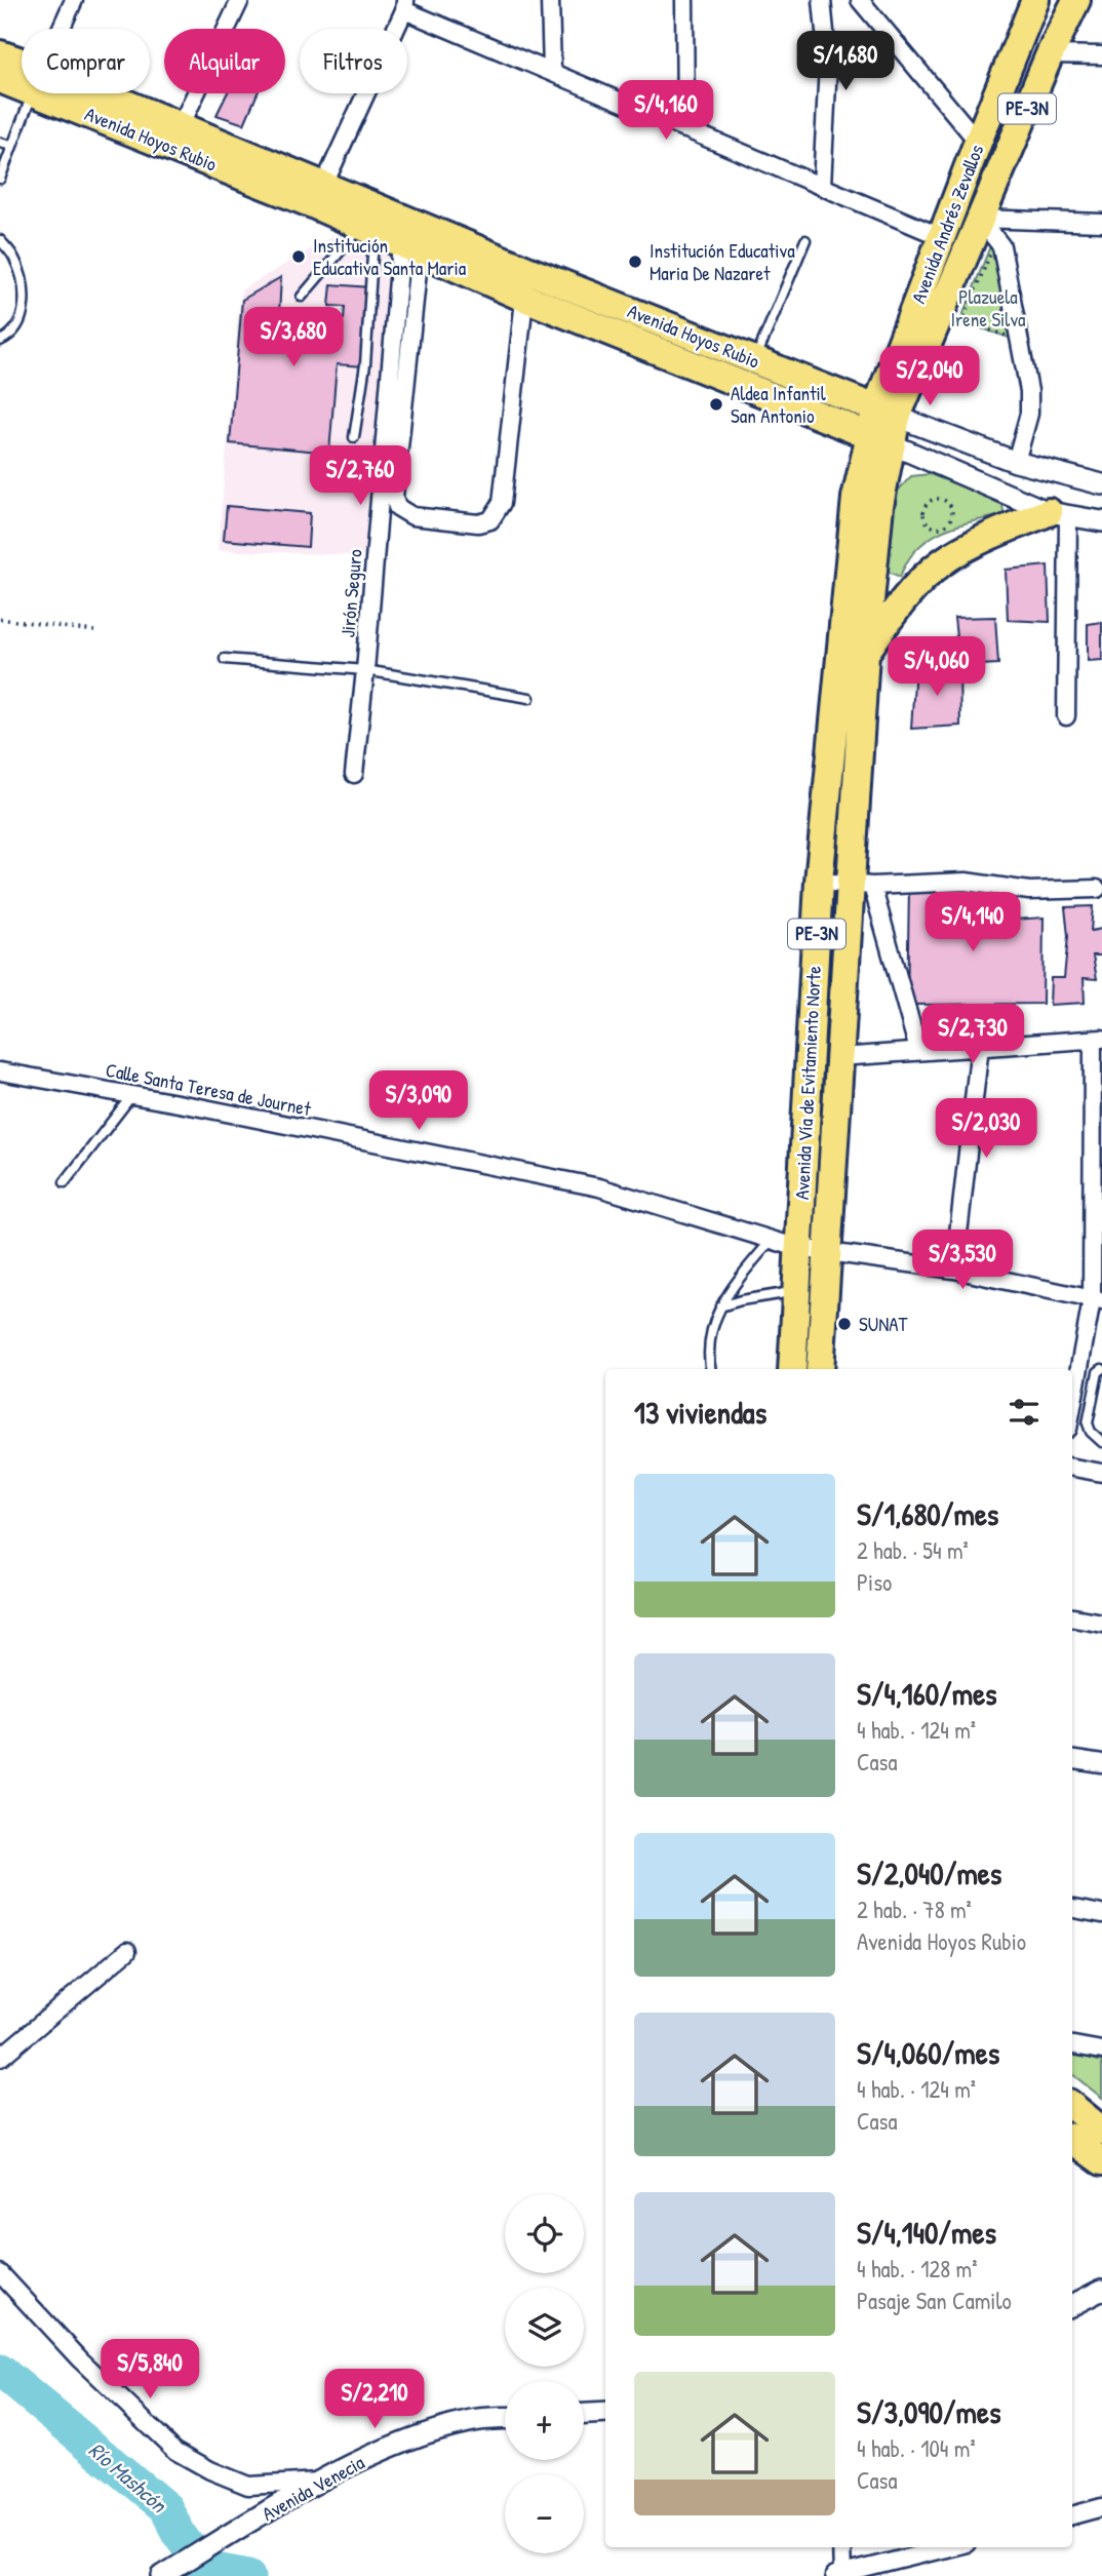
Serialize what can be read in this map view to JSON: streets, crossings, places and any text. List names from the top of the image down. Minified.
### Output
{"streets":{"main road":["PE-3N","Avenida Hoyos Rubio","Avenida Andrés Zevallos","Avenida Vía de Evitamiento Norte"],"street":["Jirón Seguro","Calle Santa Teresa de Journet","Avenida Venecia"]},"crossings":[["Avenida Hoyos Rubio","Avenida Andrés Zevallos"],["Avenida Hoyos Rubio","Jirón Seguro"],["Avenida Hoyos Rubio","Avenida Vía de Evitamiento Norte"],["Avenida Andrés Zevallos","Avenida Vía de Evitamiento Norte"],["Avenida Vía de Evitamiento Norte","Calle Santa Teresa de Journet"]],"water":["Río Mashcón"],"parks":["Plazuela Irene Silva"],"places":["Institución Educativa Santa Maria","Institución Educativa Maria De Nazaret","Aldea Infantil San Antonio","SUNAT"],"page":{"chip":["Comprar","Alquilar","Filtros"],"price":["S/1,680","S/4,160","S/3,680","S/2,040","S/2,760","S/4,060","S/4,140","S/2,730","S/3,090","S/2,030","S/3,530","S/5,840","S/2,210"],"heading":"13 viviendas","list":[{"name":"S/1,680/mes","note":"2 hab. · 54 m² · Piso"},{"name":"S/4,160/mes","note":"4 hab. · 124 m² · Casa"},{"name":"S/2,040/mes","note":"2 hab. · 78 m² · Avenida Hoyos Rubio"},{"name":"S/4,060/mes","note":"4 hab. · 124 m² · Casa"},{"name":"S/4,140/mes","note":"4 hab. · 128 m² · Pasaje San Camilo"},{"name":"S/3,090/mes","note":"4 hab. · 104 m² · Casa"}],"map_buttons":["+","−"]}}
